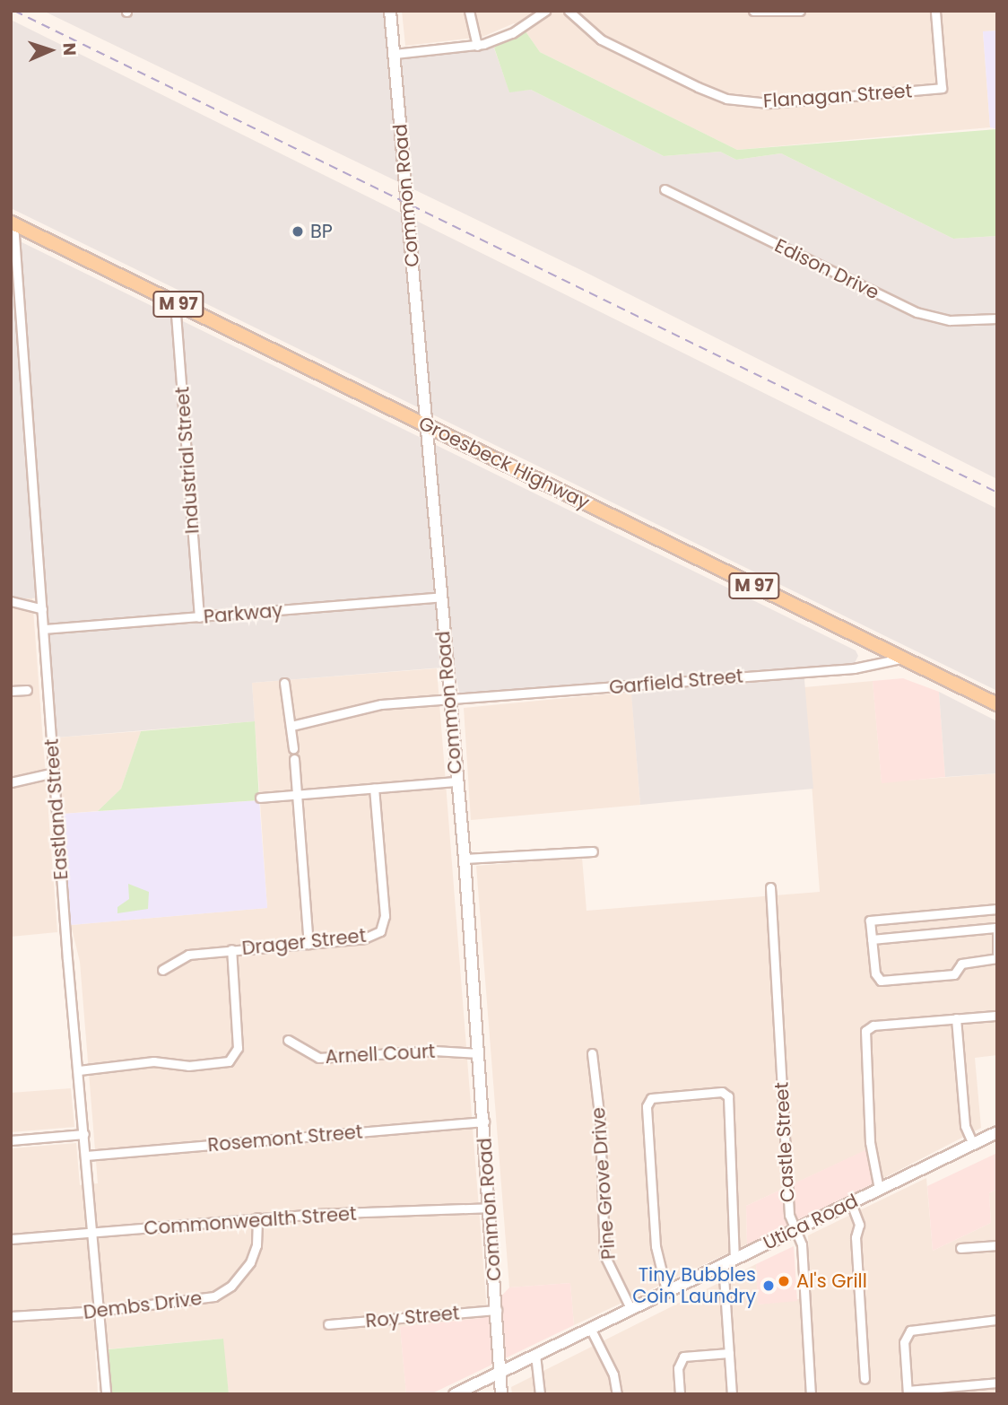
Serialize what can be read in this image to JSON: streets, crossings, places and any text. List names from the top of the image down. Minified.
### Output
{"streets":{"main road":["M 97","Groesbeck Highway"],"street":["Flanagan Street","Common Road","Edison Drive","Industrial Street","Parkway","Garfield Street","Eastland Street","Drager Street","Arnell Court","Rosemont Street","Castle Street","Pine Grove Drive","Commonwealth Street","Utica Road","Dembs Drive","Roy Street"]},"crossings":[["Common Road","Groesbeck Highway"],["Common Road","Parkway"],["Common Road","Garfield Street"],["Common Road","Arnell Court"],["Common Road","Rosemont Street"],["Common Road","Commonwealth Street"],["Common Road","Utica Road"],["Common Road","Roy Street"],["Industrial Street","Groesbeck Highway"],["Industrial Street","Parkway"],["Groesbeck Highway","Garfield Street"],["Groesbeck Highway","Eastland Street"],["Parkway","Eastland Street"],["Eastland Street","Rosemont Street"],["Eastland Street","Commonwealth Street"],["Eastland Street","Dembs Drive"],["Castle Street","Utica Road"],["Pine Grove Drive","Utica Road"],["Commonwealth Street","Dembs Drive"]],"places":["BP","Al's Grill","Tiny Bubbles Coin Laundry"],"north":"right"}
